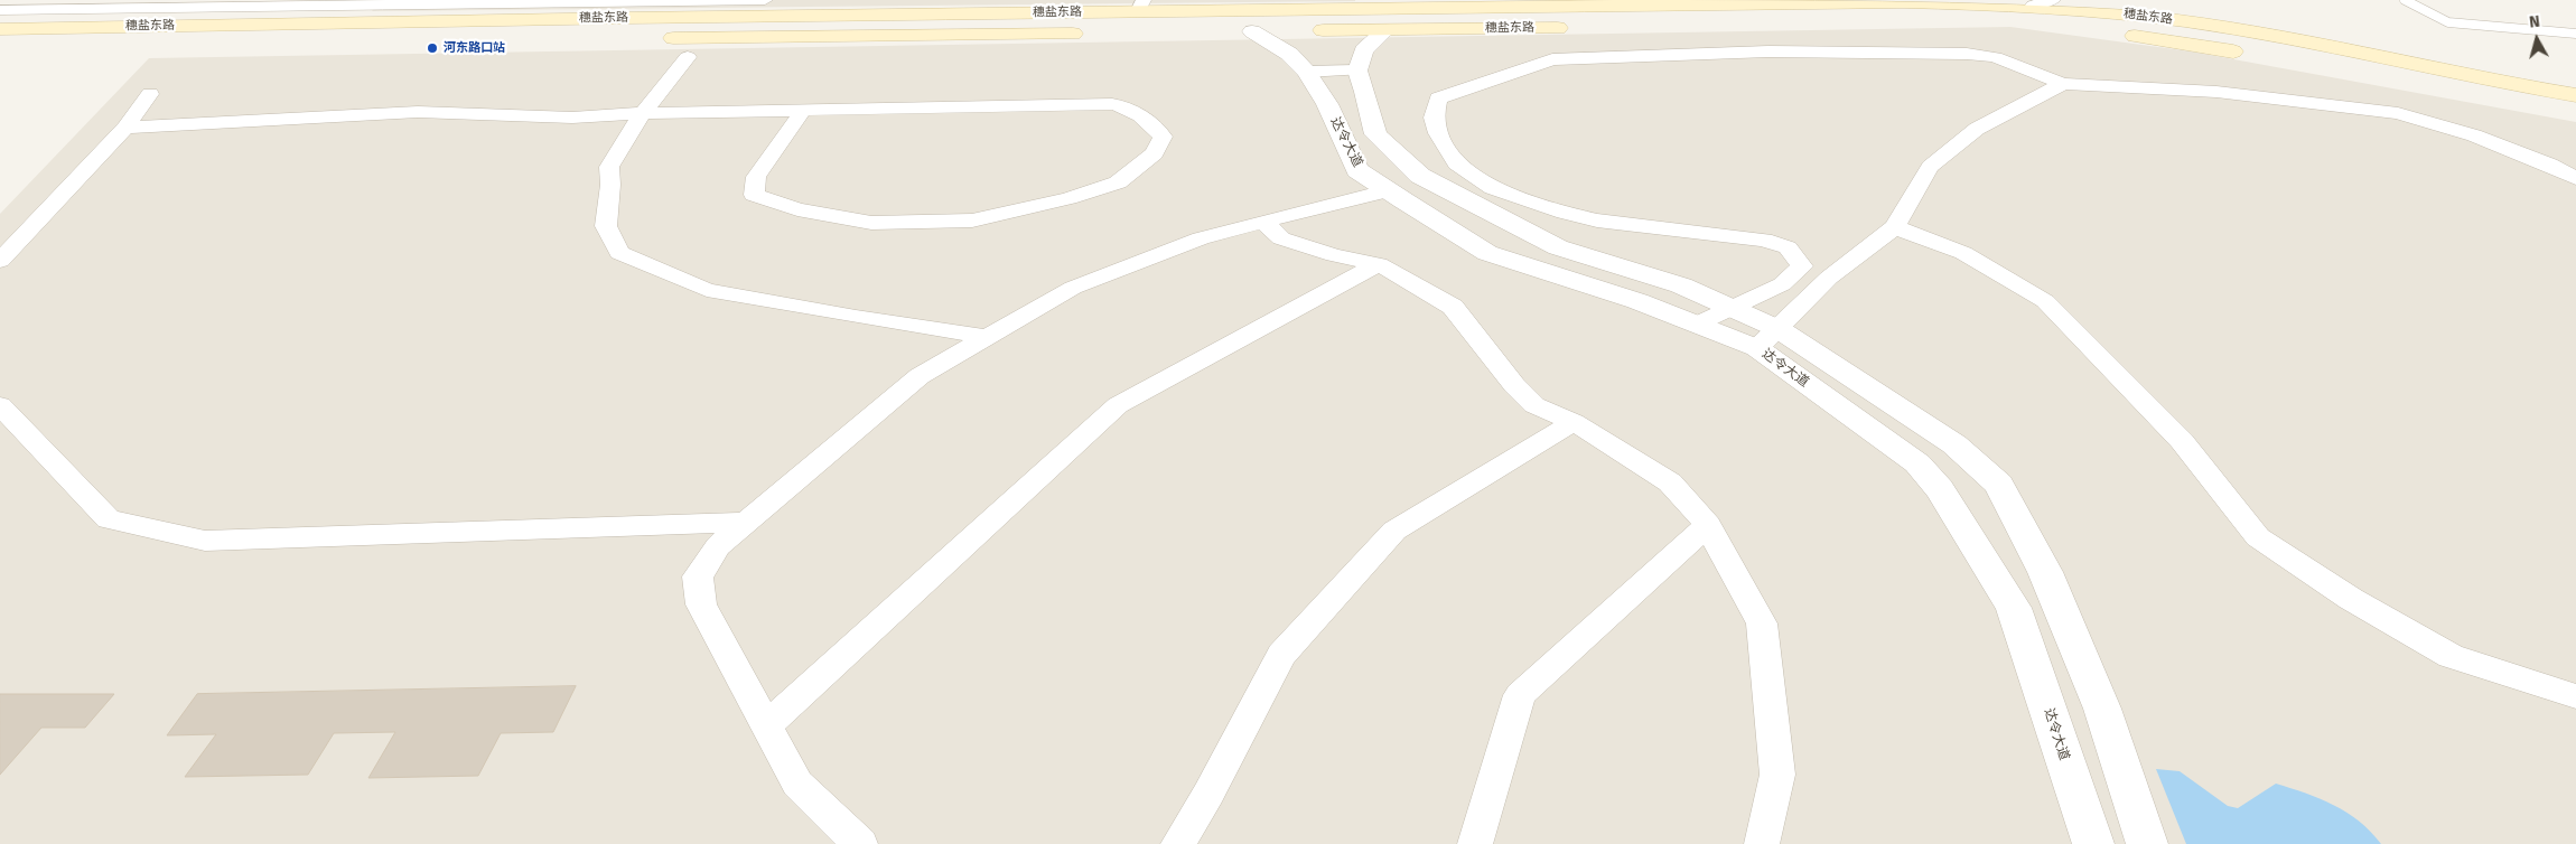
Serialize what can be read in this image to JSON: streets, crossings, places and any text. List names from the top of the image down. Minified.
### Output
{"streets":{"main road":["穗盐东路"],"street":["达令大道"]},"places":["河东路口站"],"north":"top"}
